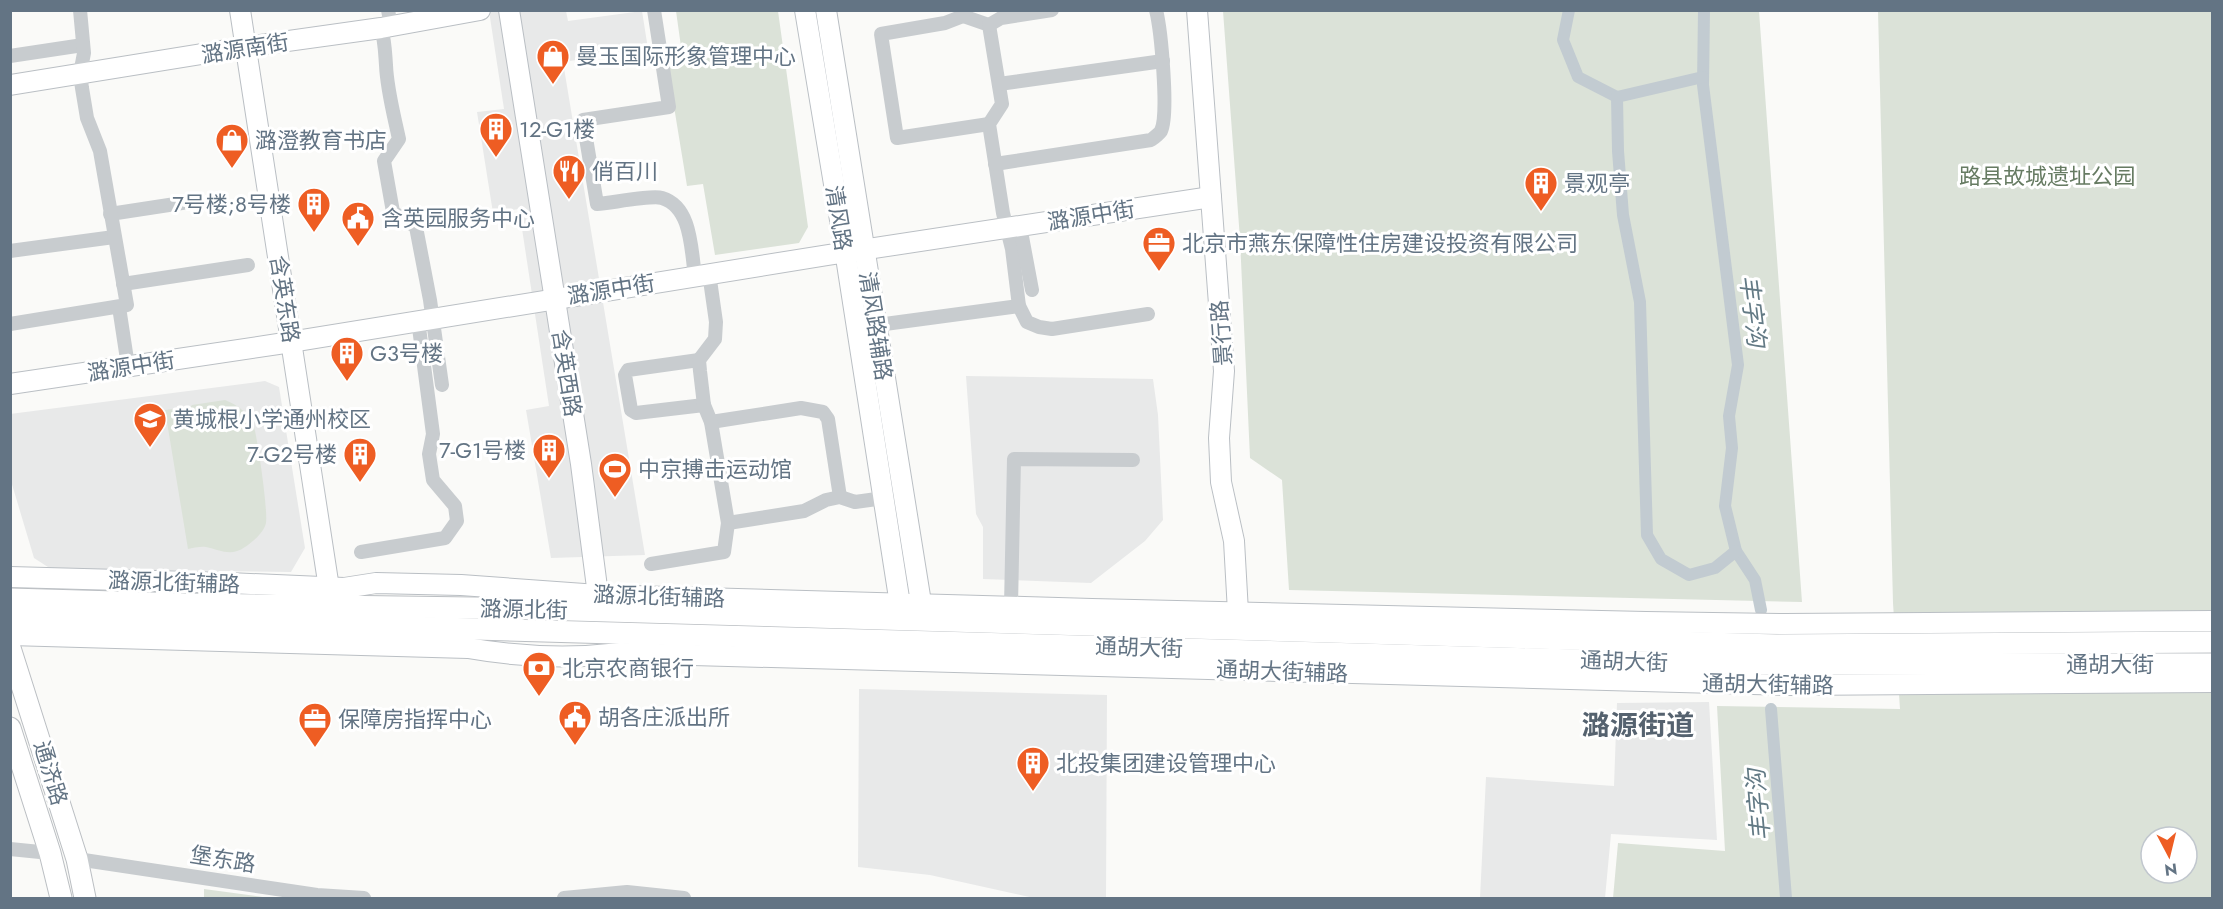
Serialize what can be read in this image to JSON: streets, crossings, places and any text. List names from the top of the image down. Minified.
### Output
{"streets":{"main road":["潞源北街","通胡大街","通济路"],"street":["潞源南街","潞源中街","清风路","含英东路","清风路辅路","景行路","含英西路","潞源北街辅路","通胡大街辅路","堡东路"]},"crossings":[["潞源南街","含英东路"],["潞源中街","清风路"],["潞源中街","含英东路"],["潞源中街","清风路辅路"],["潞源中街","景行路"],["潞源中街","含英西路"],["清风路","清风路辅路"],["清风路","潞源北街辅路"],["清风路","潞源北街"],["含英东路","潞源北街辅路"],["清风路辅路","潞源北街辅路"],["清风路辅路","潞源北街"],["景行路","潞源北街辅路"],["景行路","通胡大街"],["含英西路","潞源北街辅路"],["潞源北街辅路","潞源北街"],["潞源北街辅路","通胡大街"],["潞源北街","通胡大街"],["潞源北街","通胡大街辅路"],["通胡大街","通胡大街辅路"],["通济路","堡东路"]],"districts":["潞源街道"],"water":["丰字沟"],"parks":["路县故城遗址公园"],"places":{"shop":["曼玉国际形象管理中心","潞澄教育书店"],"building":["12-G1楼","景观亭","7号楼;8号楼","G3号楼","7-G1号楼","7-G2号楼","北投集团建设管理中心"],"restaurant":["俏百川"],"public building":["含英园服务中心","胡各庄派出所"],"office":["北京市燕东保障性住房建设投资有限公司","保障房指挥中心"],"school or university":["黄城根小学通州校区"],"sports":["中京搏击运动馆"],"bank":["北京农商银行"]},"north":"bottom"}
